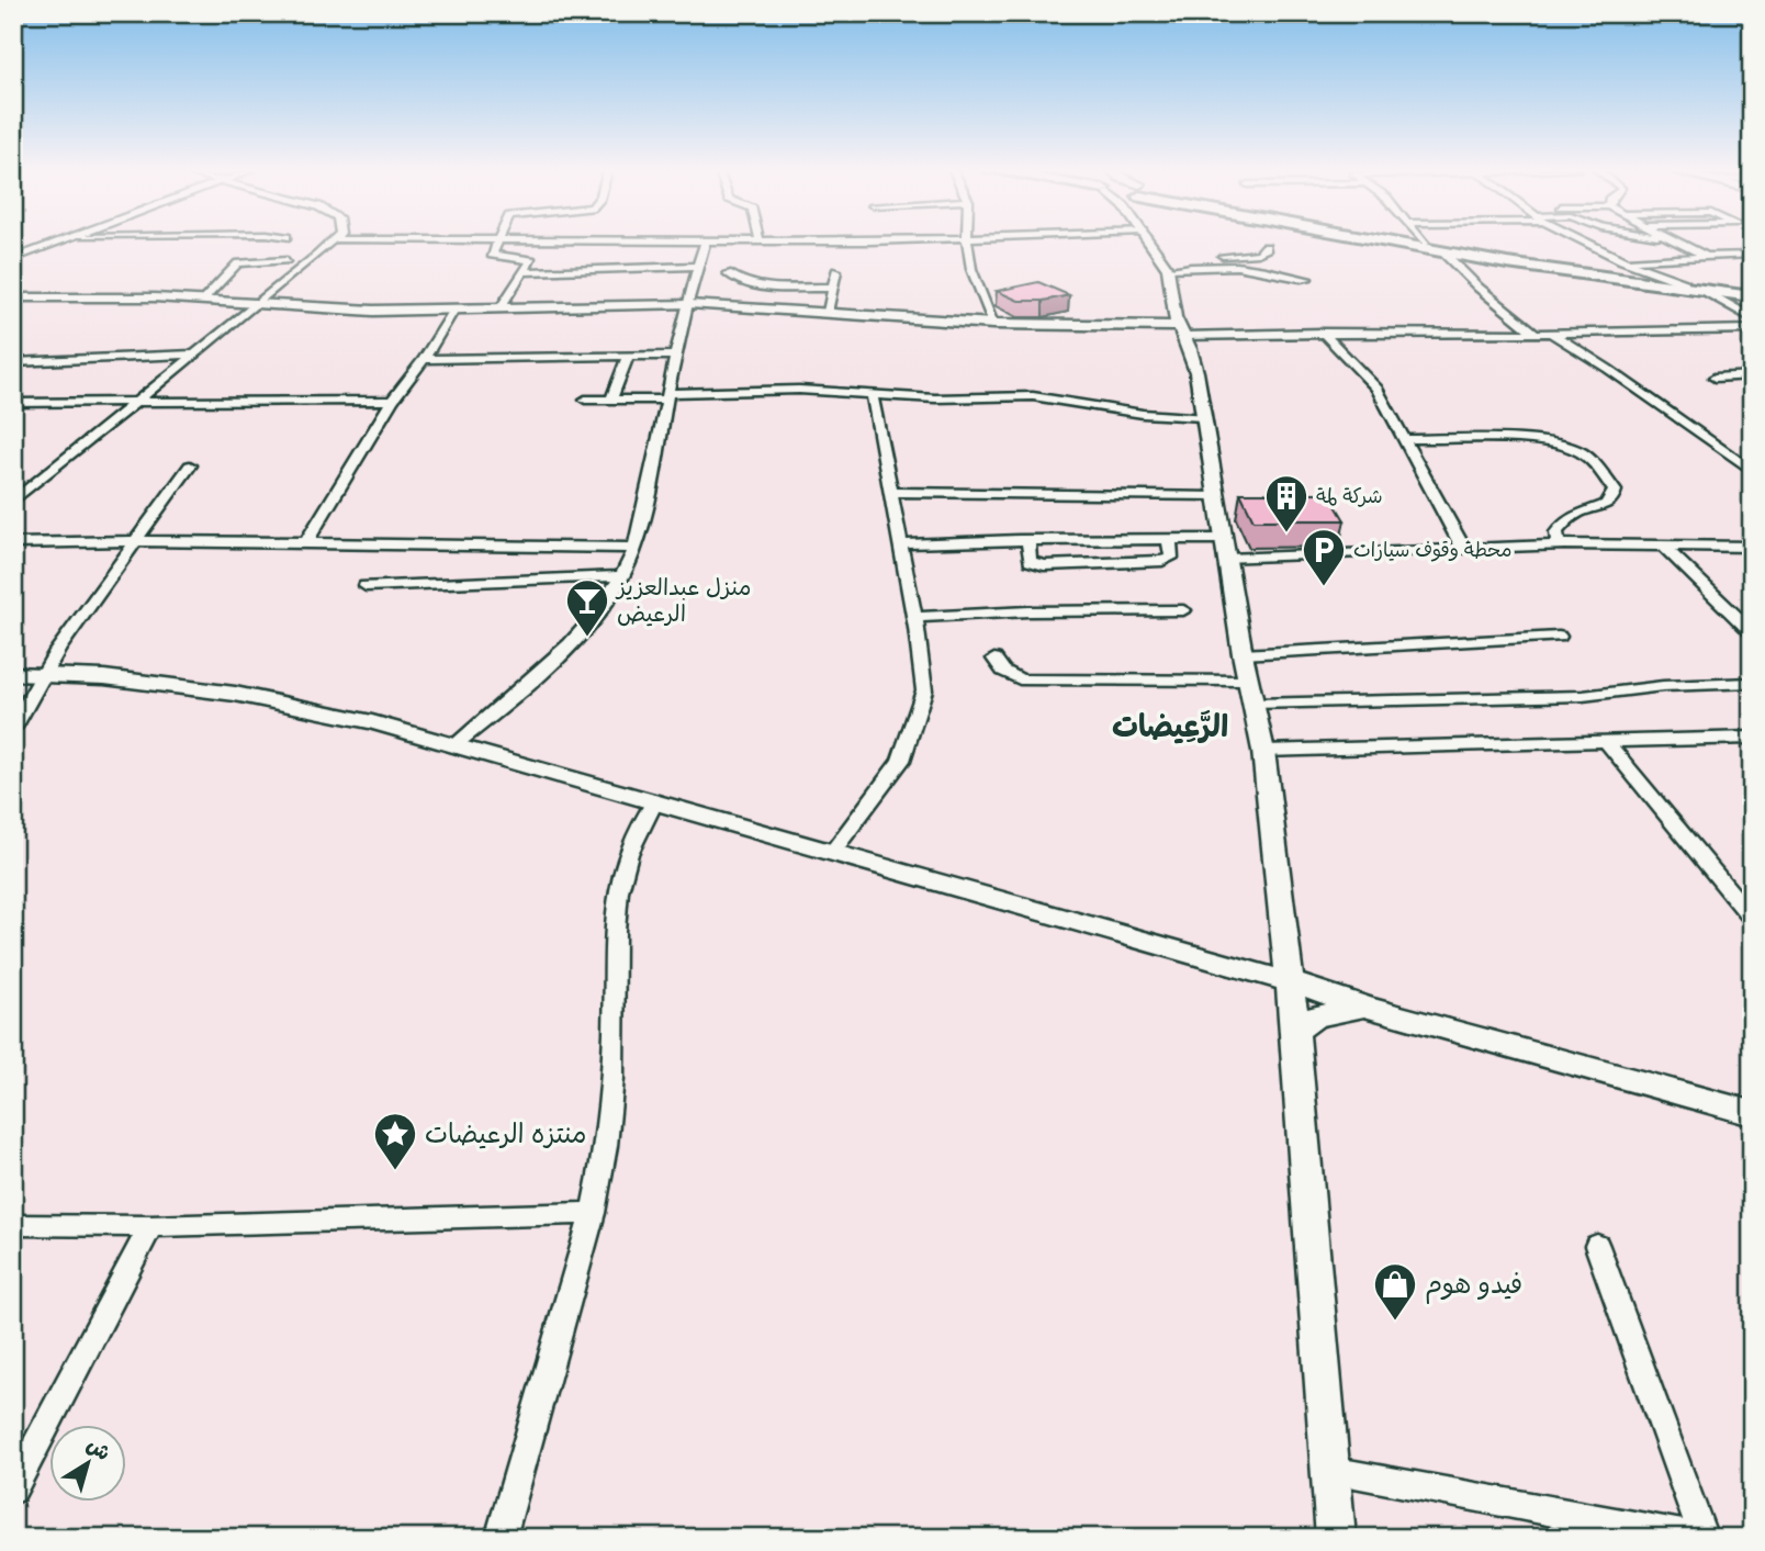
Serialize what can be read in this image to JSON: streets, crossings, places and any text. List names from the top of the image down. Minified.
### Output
{"districts":["الرَّعِيضات"],"places":{"building":["شركة لمة"],"parking":["محطة وقوف سيارات"],"bar":["منزل عبدالعزيز الرعيض"],"place":["منتزه الرعيضات"],"shop":["فيدو هوم"]},"north":"top right"}
